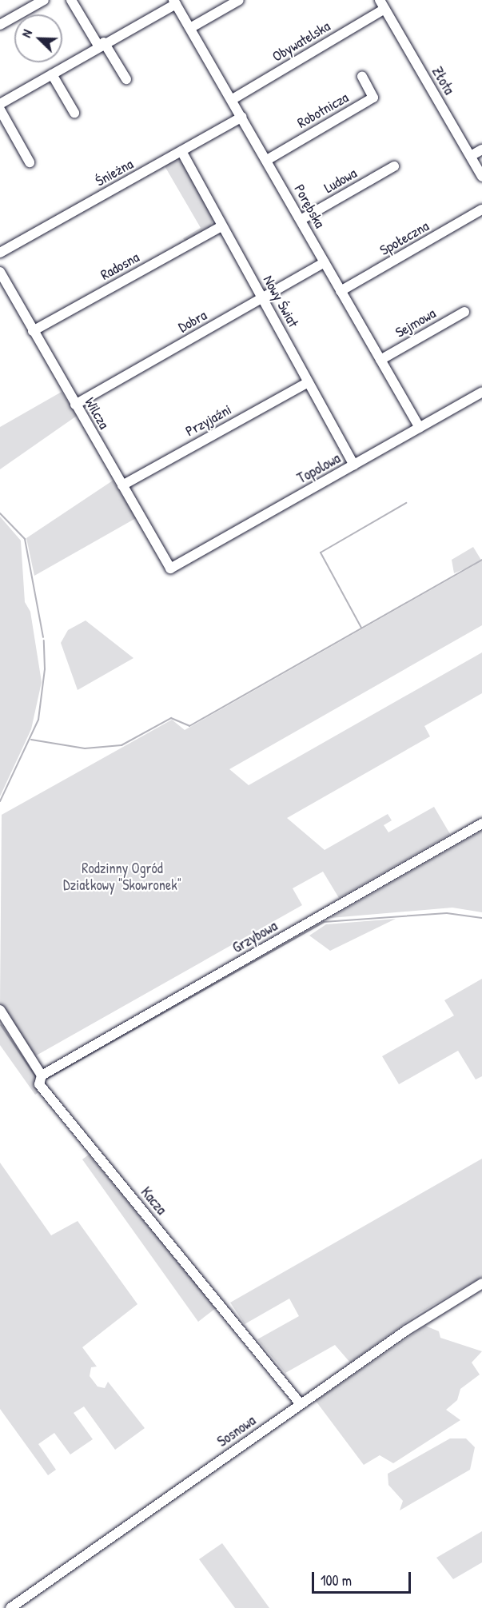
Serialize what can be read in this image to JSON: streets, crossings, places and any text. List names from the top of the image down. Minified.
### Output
{"streets":{"street":["Obywatelska","Złota","Robotnicza","Śnieżna","Ludowa","Porębska","Społeczna","Radosna","Nowy Świat","Dobra","Sejmowa","Wilcza","Przyjaźni","Topolowa","Grzybowa","Kacza","Sosnowa"]},"crossings":[["Obywatelska","Złota"],["Obywatelska","Porębska"],["Robotnicza","Porębska"],["Śnieżna","Porębska"],["Śnieżna","Nowy Świat"],["Ludowa","Porębska"],["Porębska","Społeczna"],["Porębska","Dobra"],["Porębska","Sejmowa"],["Porębska","Topolowa"],["Radosna","Nowy Świat"],["Radosna","Wilcza"],["Nowy Świat","Dobra"],["Nowy Świat","Przyjaźni"],["Nowy Świat","Topolowa"],["Dobra","Wilcza"],["Wilcza","Przyjaźni"],["Wilcza","Topolowa"],["Grzybowa","Kacza"],["Kacza","Sosnowa"]],"parks":["Rodzinny Ogród Działkowy \"Skowronek\""],"scale_bar":"100 m","north":"top left"}
